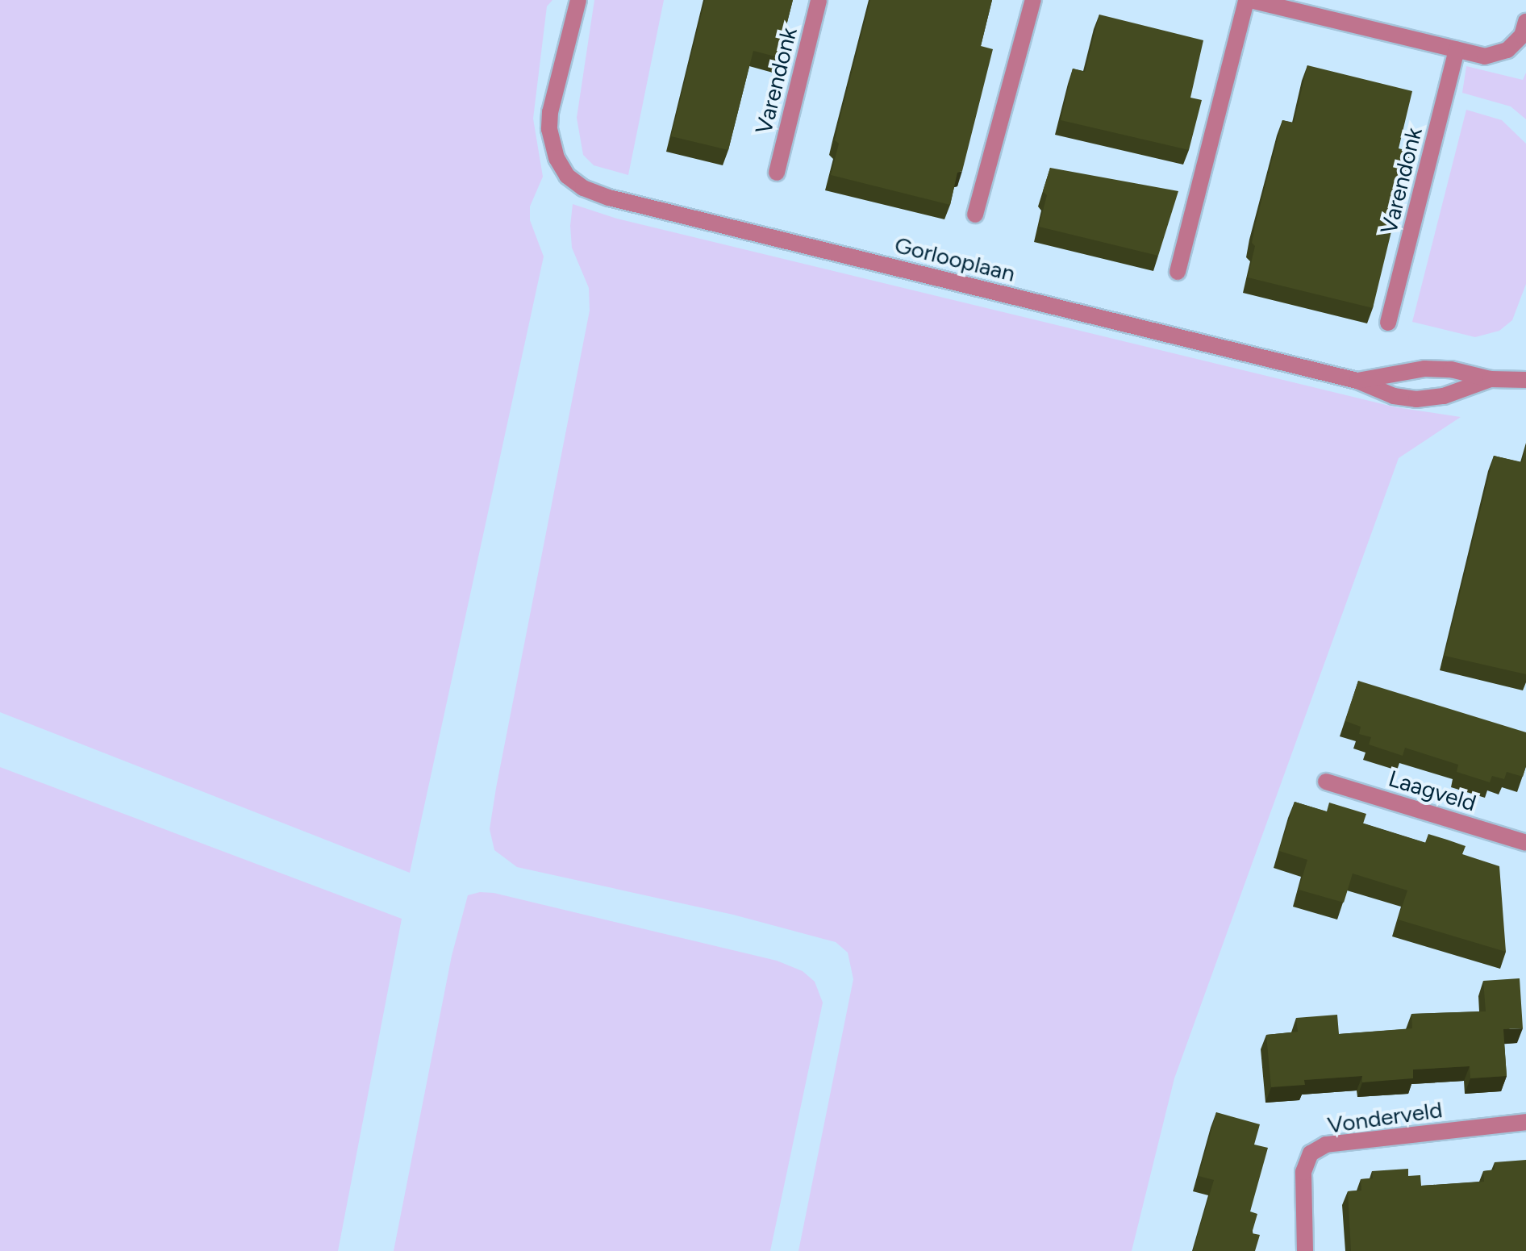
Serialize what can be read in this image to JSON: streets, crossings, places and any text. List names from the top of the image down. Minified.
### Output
{"streets":{"street":["Varendonk","Gorlooplaan","Laagveld","Vonderveld"]}}
